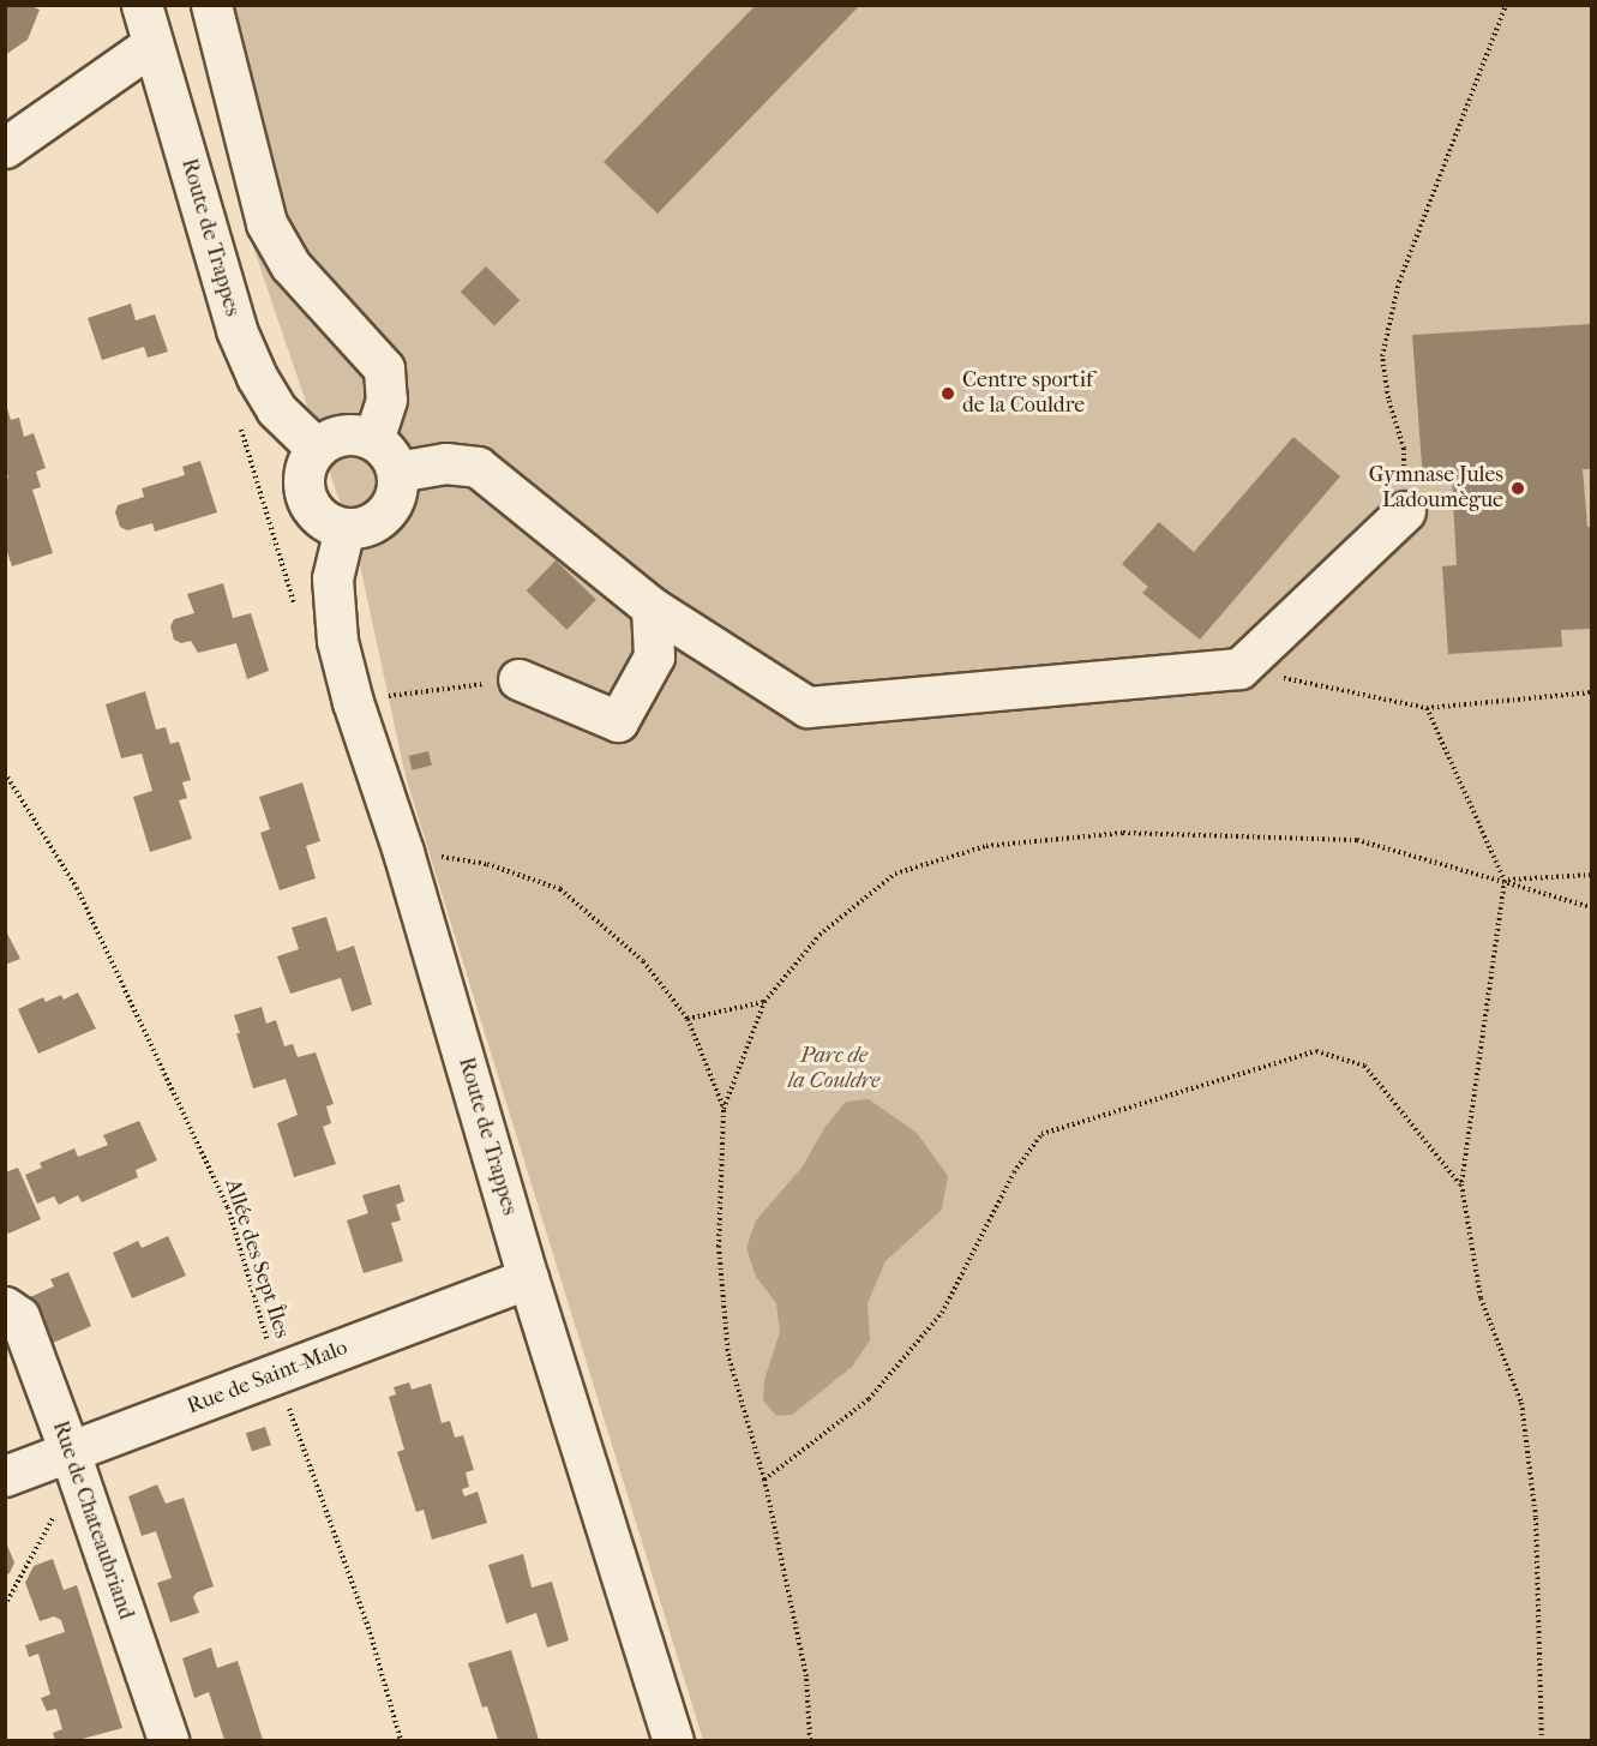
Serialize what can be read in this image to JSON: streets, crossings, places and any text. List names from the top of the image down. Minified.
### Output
{"streets":{"street":["Route de Trappes","Rue de Saint-Malo","Rue de Chateaubriand"],"path":["Allée des Sept Îles"]},"crossings":[["Route de Trappes","Rue de Saint-Malo"],["Allée des Sept Îles","Rue de Saint-Malo"],["Rue de Saint-Malo","Rue de Chateaubriand"]],"parks":["Parc de la Couldre"],"places":["Centre sportif de la Couldre","Gymnase Jules Ladoumègue"]}
